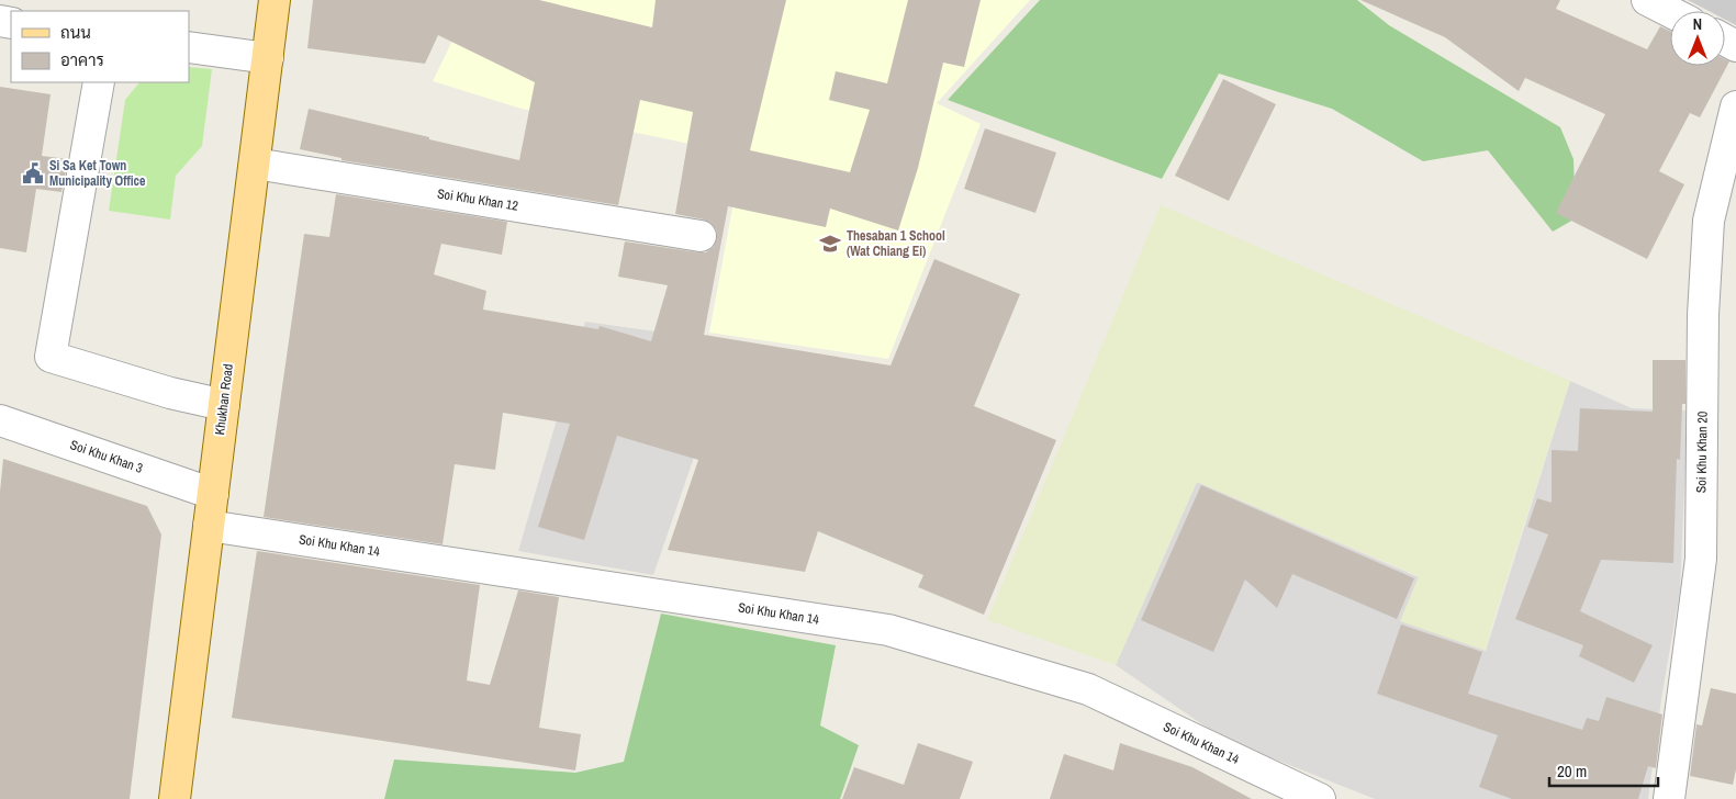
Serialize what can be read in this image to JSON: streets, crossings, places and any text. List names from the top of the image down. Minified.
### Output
{"streets":{"main road":["Khukhan Road"],"street":["Soi Khu Khan 12","Soi Khu Khan 20","Soi Khu Khan 3","Soi Khu Khan 14"]},"crossings":[["Soi Khu Khan 12","Khukhan Road"],["Khukhan Road","Soi Khu Khan 3"],["Khukhan Road","Soi Khu Khan 14"]],"places":{"public building":["Si Sa Ket Town Municipality Office"],"school or university":["Thesaban 1 School (Wat Chiang Ei)"]},"legend":["ถนน","อาคาร"],"scale_bar":"20 m","north":"top"}
